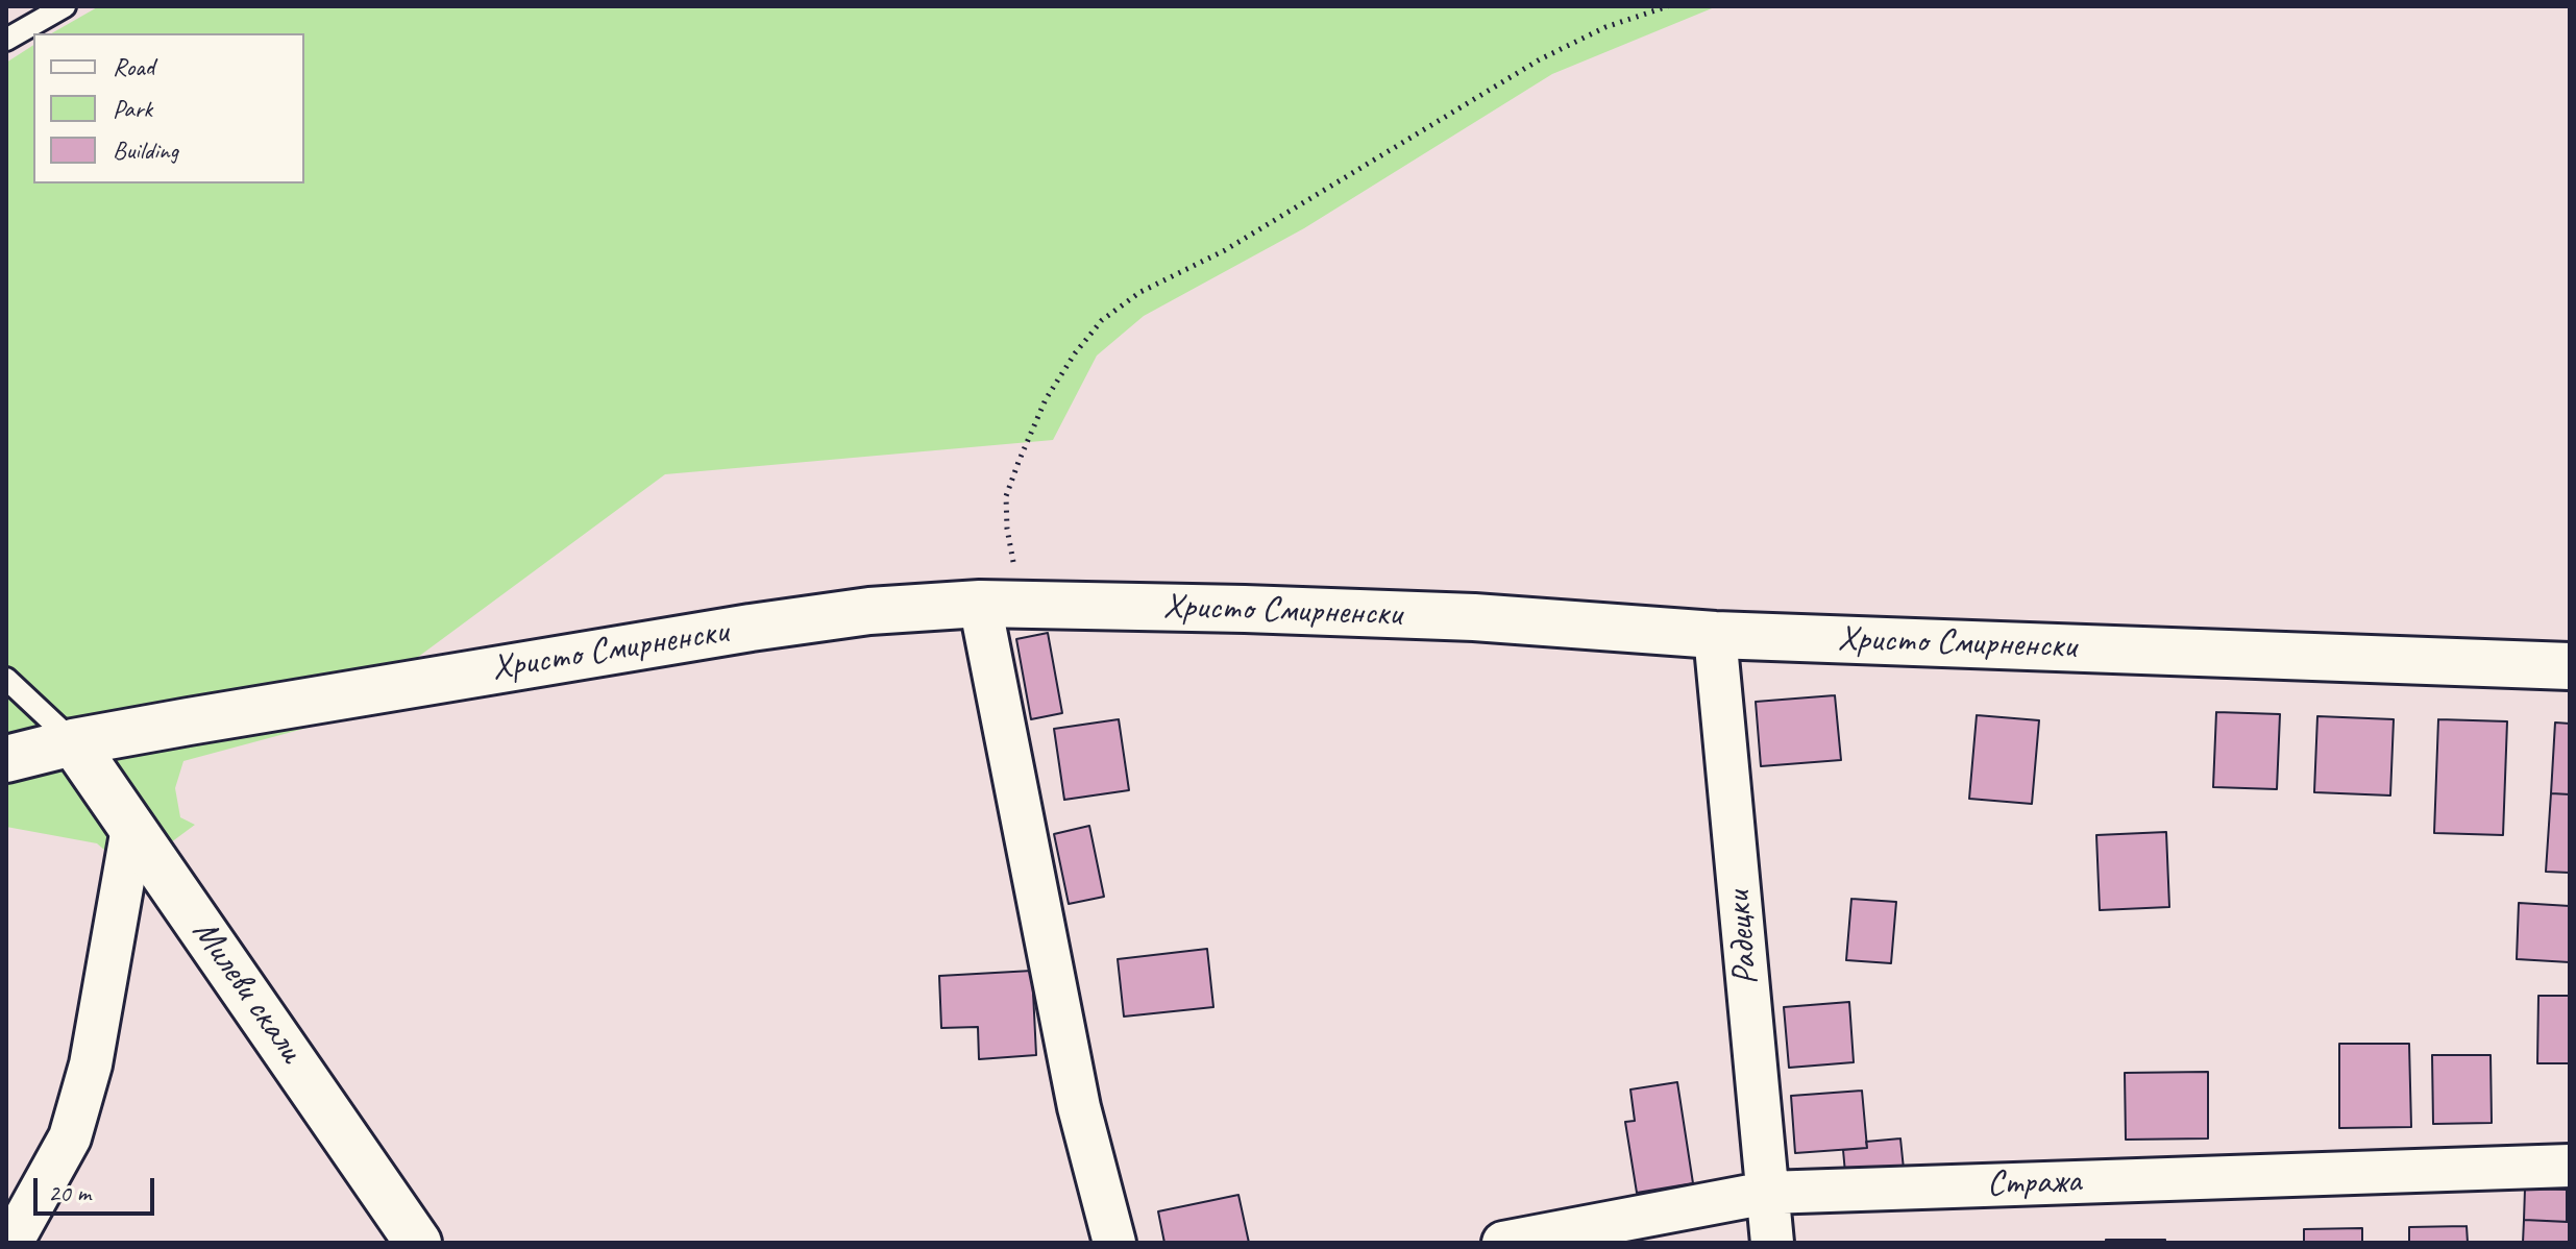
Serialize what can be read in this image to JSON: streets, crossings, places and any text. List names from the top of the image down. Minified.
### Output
{"streets":{"street":["Христо Смирненски","Радецки","Милеви скали","Стража"]},"crossings":[["Христо Смирненски","Радецки"],["Христо Смирненски","Милеви скали"],["Радецки","Стража"]],"legend":["Road","Park","Building"],"scale_bar":"20 m"}
